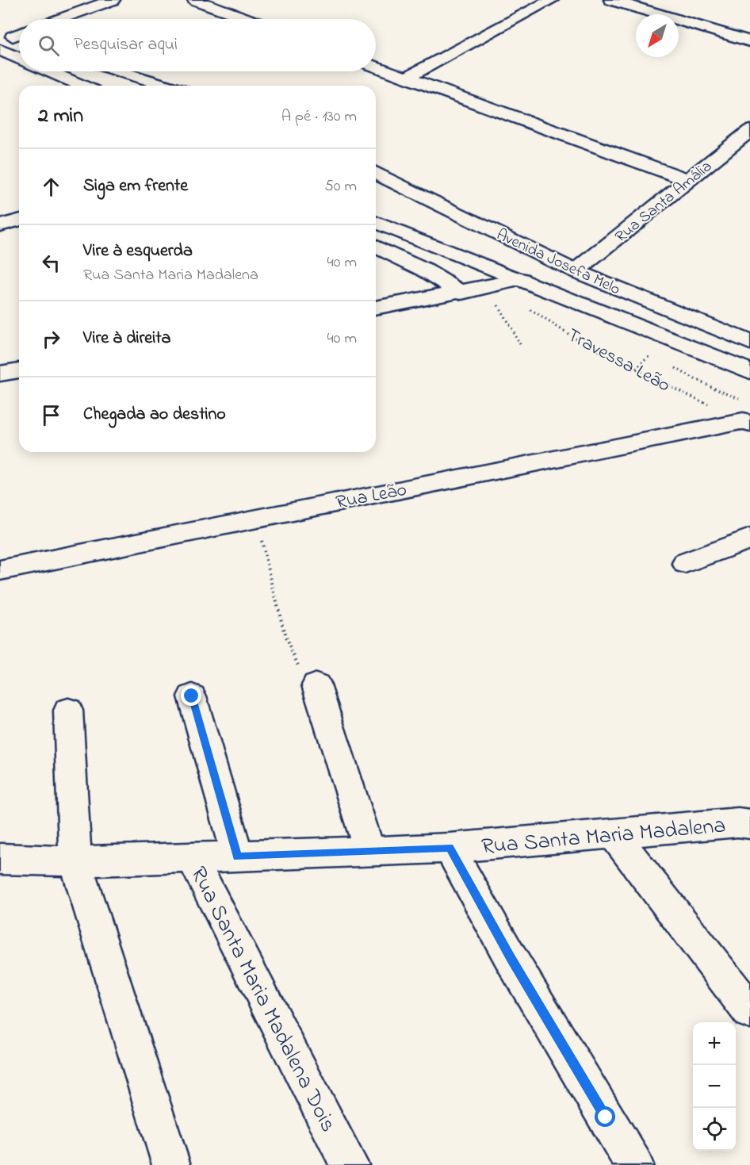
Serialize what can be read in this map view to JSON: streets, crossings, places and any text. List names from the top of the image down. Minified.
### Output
{"streets":{"street":["Rua Santa Amália","Avenida Josefa Melo","Rua Leão","Rua Santa Maria Madalena","Rua Santa Maria Madalena Dois"],"path":["Travessa Leão"]},"crossings":[["Rua Santa Amália","Avenida Josefa Melo"],["Travessa Leão","Rua Leão"],["Rua Santa Maria Madalena","Rua Santa Maria Madalena Dois"]],"north":"bottom left","page":{"search":"Pesquisar aqui","heading":["2 min","A pé · 130 m"],"list":[["Siga em frente","50 m"],["Vire à esquerda","Rua Santa Maria Madalena","40 m"],["Vire à direita","40 m"],"Chegada ao destino"],"map_buttons":["+","−"]}}
